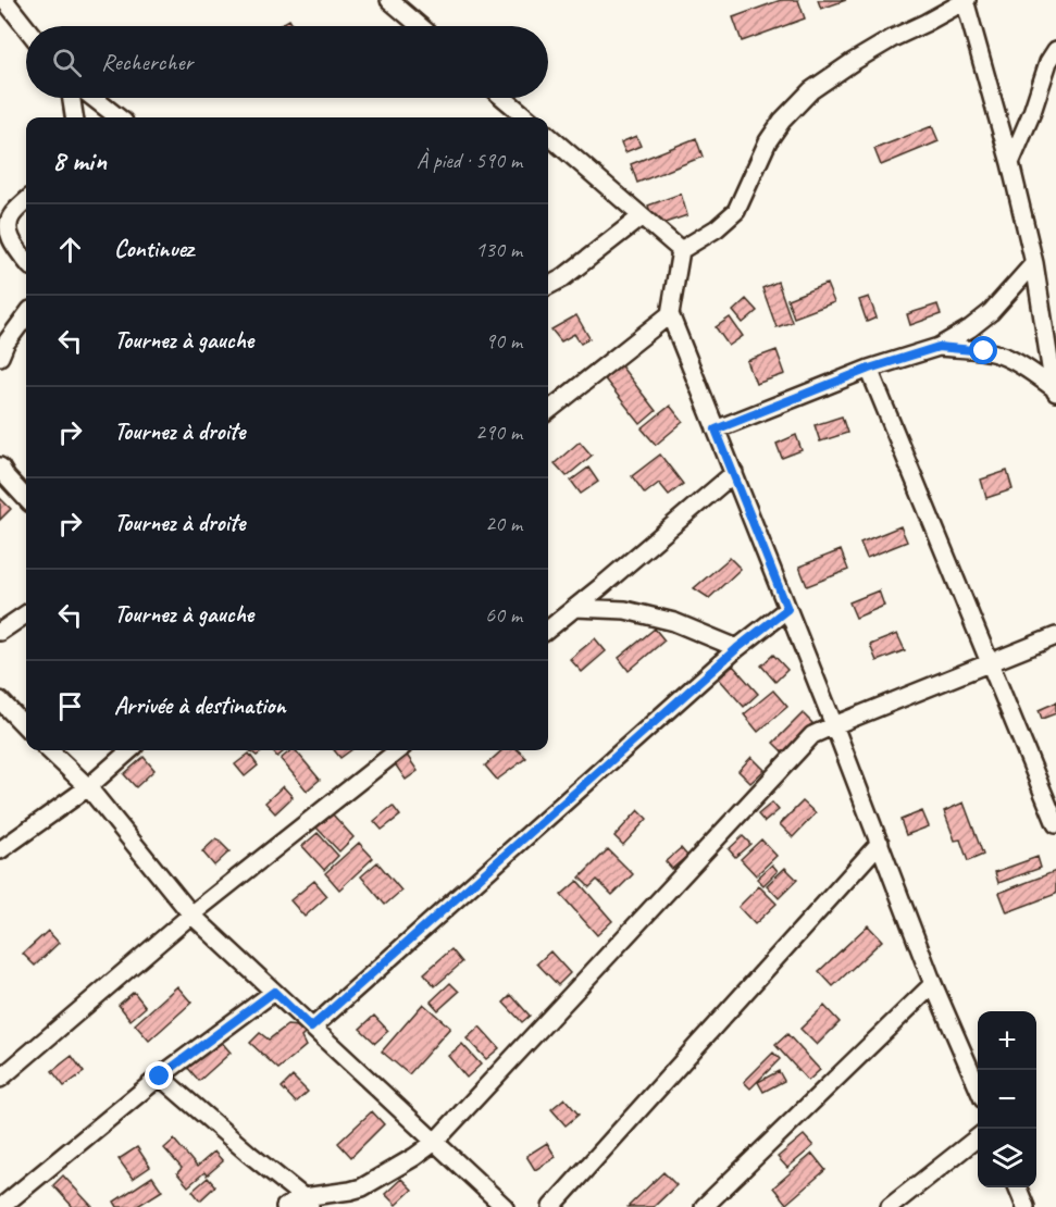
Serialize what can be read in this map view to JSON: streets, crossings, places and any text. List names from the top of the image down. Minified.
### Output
{"page":{"search":"Rechercher","heading":["8 min","À pied · 590 m"],"list":[["Continuez","130 m"],["Tournez à gauche","90 m"],["Tournez à droite","290 m"],["Tournez à droite","20 m"],["Tournez à gauche","60 m"],"Arrivée à destination"],"map_buttons":["+","−"]}}
